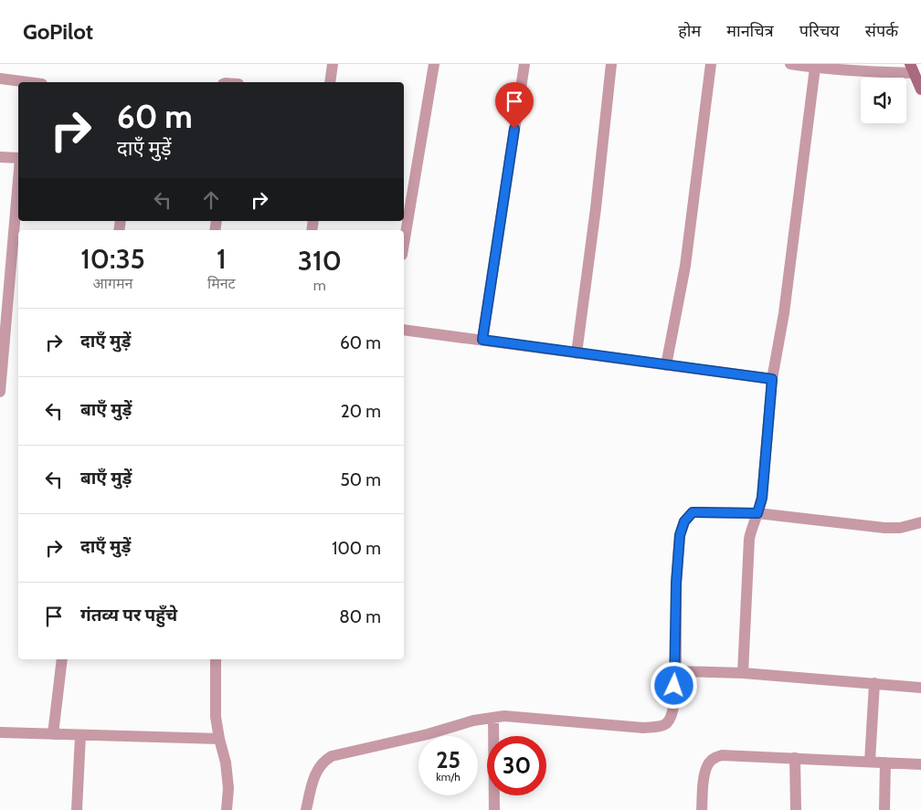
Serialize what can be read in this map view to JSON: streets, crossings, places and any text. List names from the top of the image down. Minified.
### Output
{"page":{"header":"GoPilot","nav":["होम","मानचित्र","परिचय","संपर्क"],"turn":["60 m","दाएँ मुड़ें"],"eta":["10:35","आगमन","1","मिनट","310","m"],"list":[{"name":"दाएँ मुड़ें","value":"60 m"},{"name":"बाएँ मुड़ें","value":"20 m"},{"name":"बाएँ मुड़ें","value":"50 m"},{"name":"दाएँ मुड़ें","value":"100 m"},{"name":"गंतव्य पर पहुँचे","value":"80 m"}],"speed":"25 km/h","limit":"30"}}
